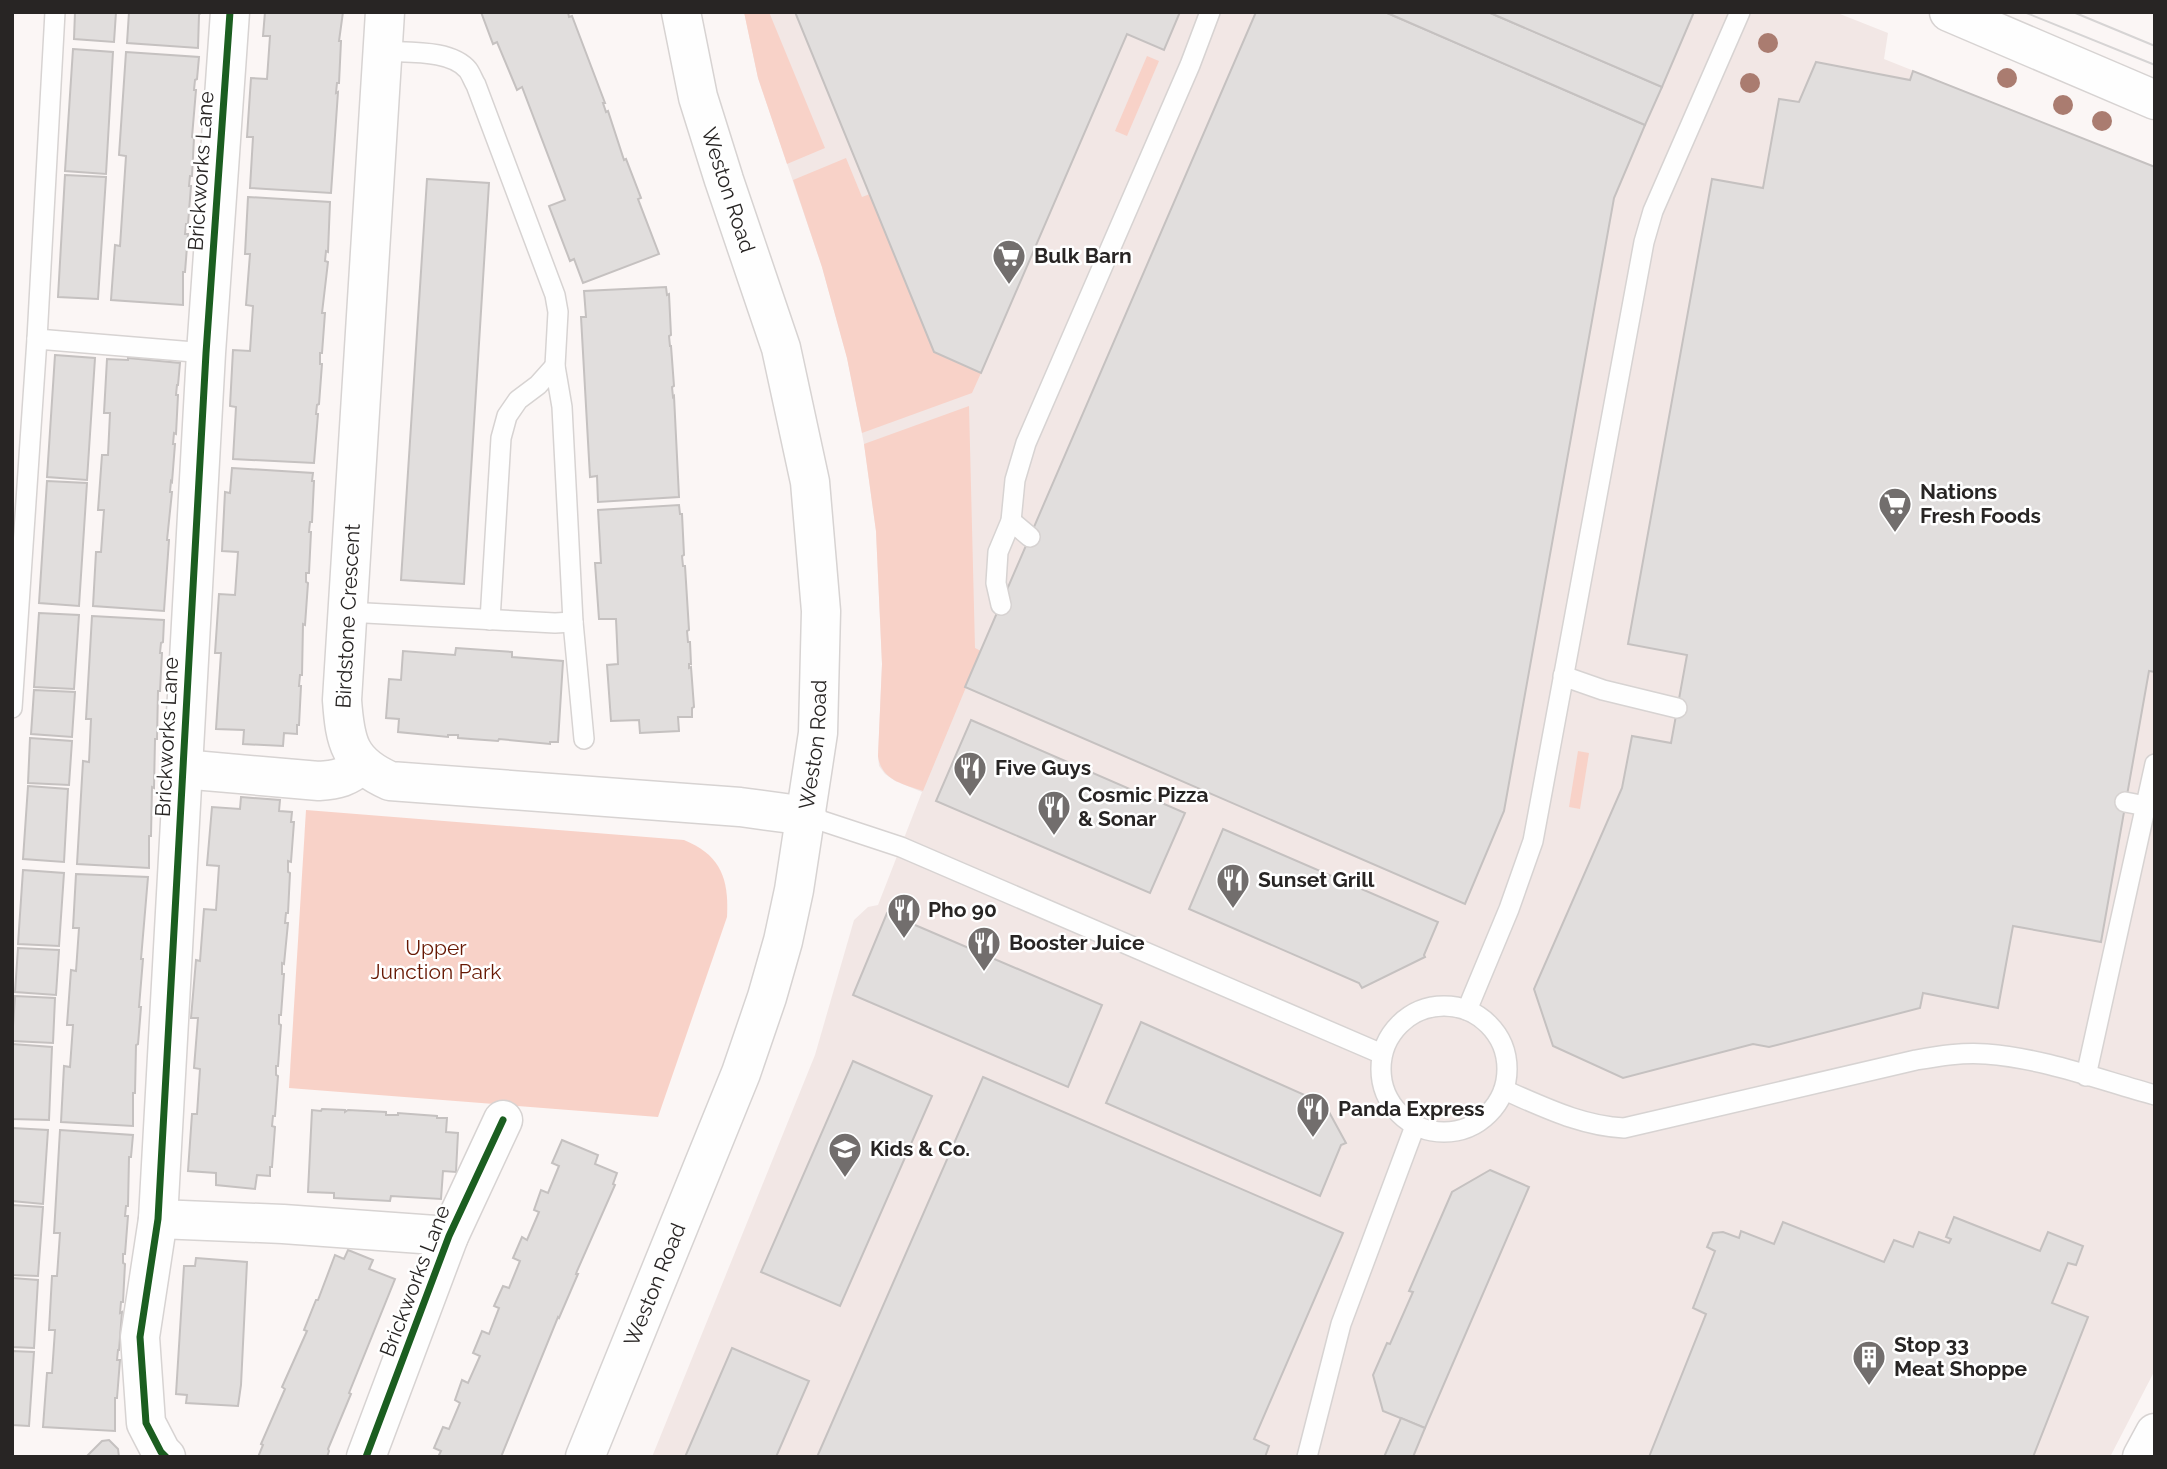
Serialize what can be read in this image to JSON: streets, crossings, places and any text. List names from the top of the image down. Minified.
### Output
{"streets":{"street":["Brickworks Lane","Weston Road","Birdstone Crescent"]},"crossings":[["Brickworks Lane","Birdstone Crescent"]],"parks":["Upper Junction Park"],"places":{"supermarket":["Bulk Barn","Nations Fresh Foods"],"restaurant":["Five Guys","Cosmic Pizza & Sonar","Sunset Grill","Pho 90","Booster Juice","Panda Express"],"school or university":["Kids & Co."],"building":["Stop 33 Meat Shoppe"]}}
